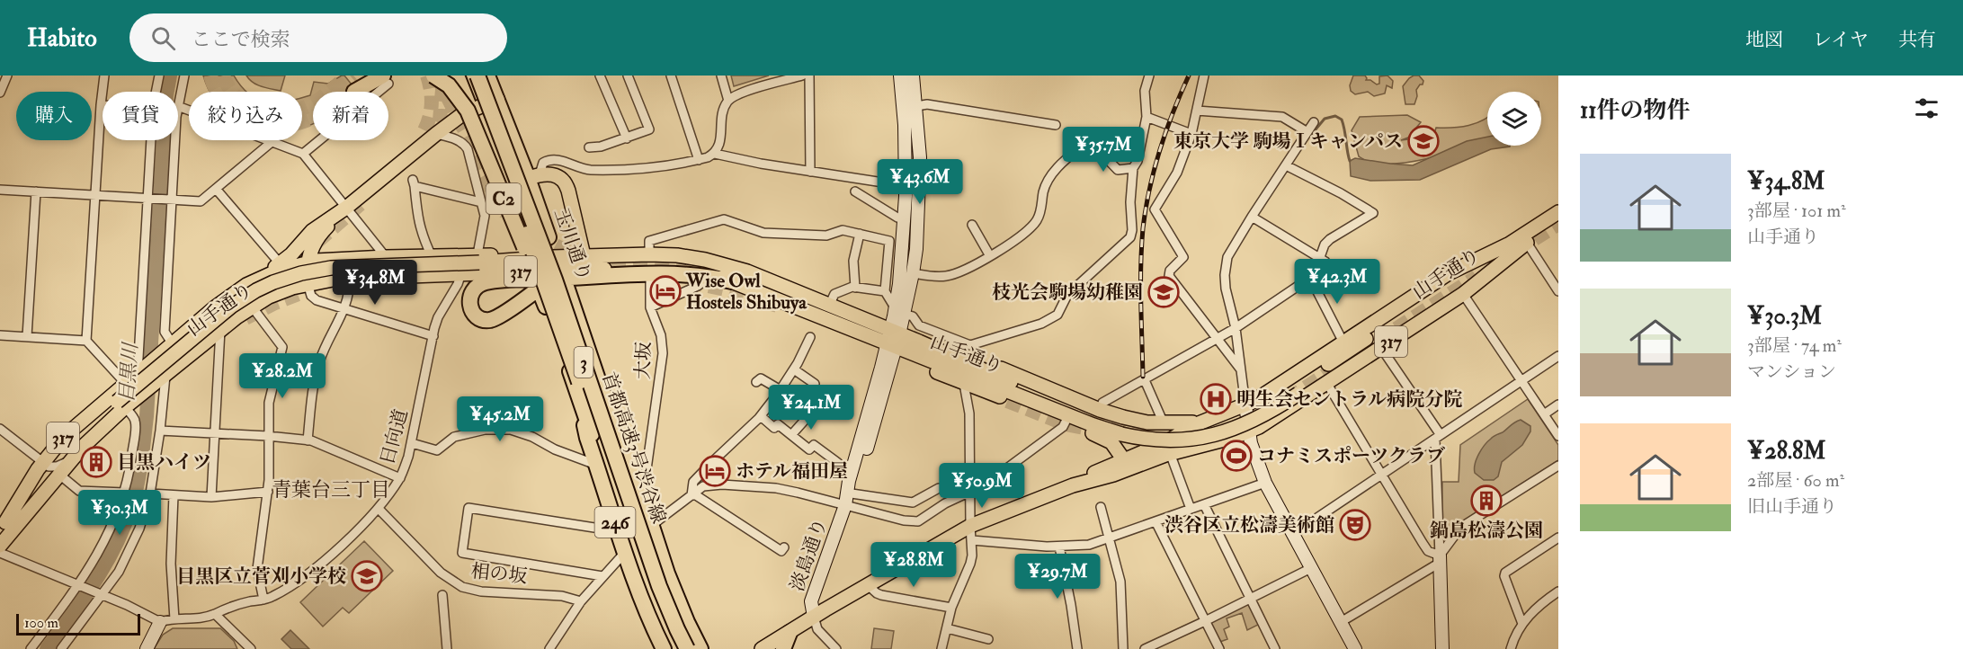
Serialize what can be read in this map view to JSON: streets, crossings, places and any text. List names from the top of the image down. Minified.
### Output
{"streets":{"highway":["C2","玉川通り","3","首都高速3号渋谷線","246"],"main road":["317","山手通り","淡島通り"],"street":["大坂","日向道","相の坂"]},"crossings":[["C2","首都高速3号渋谷線"],["玉川通り","山手通り"],["玉川通り","246"],["317","山手通り"],["317","淡島通り"],["山手通り","大坂"],["山手通り","日向道"],["山手通り","246"],["山手通り","淡島通り"],["大坂","246"],["日向道","相の坂"]],"districts":["青葉台三丁目"],"water":["目黒川"],"places":{"school or university":["東京大学 駒場Ⅰキャンパス","枝光会駒場幼稚園","目黒区立菅刈小学校"],"hotel":["Wise Owl Hostels Shibuya","ホテル福田屋"],"hospital":["明生会セントラル病院分院"],"sports":["コナミスポーツクラブ"],"building":["目黒ハイツ","鍋島松濤公園"],"theatre":["渋谷区立松濤美術館"]},"scale_bar":"100 m","page":{"header":"Habito","search":"ここで検索","nav":["地図","レイヤ","共有"],"heading":"11件の物件","chip":["購入","賃貸","絞り込み","新着"],"price":["¥35.7M","¥43.6M","¥42.3M","¥34.8M","¥28.2M","¥24.1M","¥45.2M","¥50.9M","¥30.3M","¥28.8M","¥29.7M"],"list":[{"name":"¥34.8M","note":"3部屋 · 101 m² · 山手通り"},{"name":"¥30.3M","note":"3部屋 · 74 m² · マンション"},{"name":"¥28.8M","note":"2部屋 · 60 m² · 旧山手通り"}],"scale":"100 m"}}
